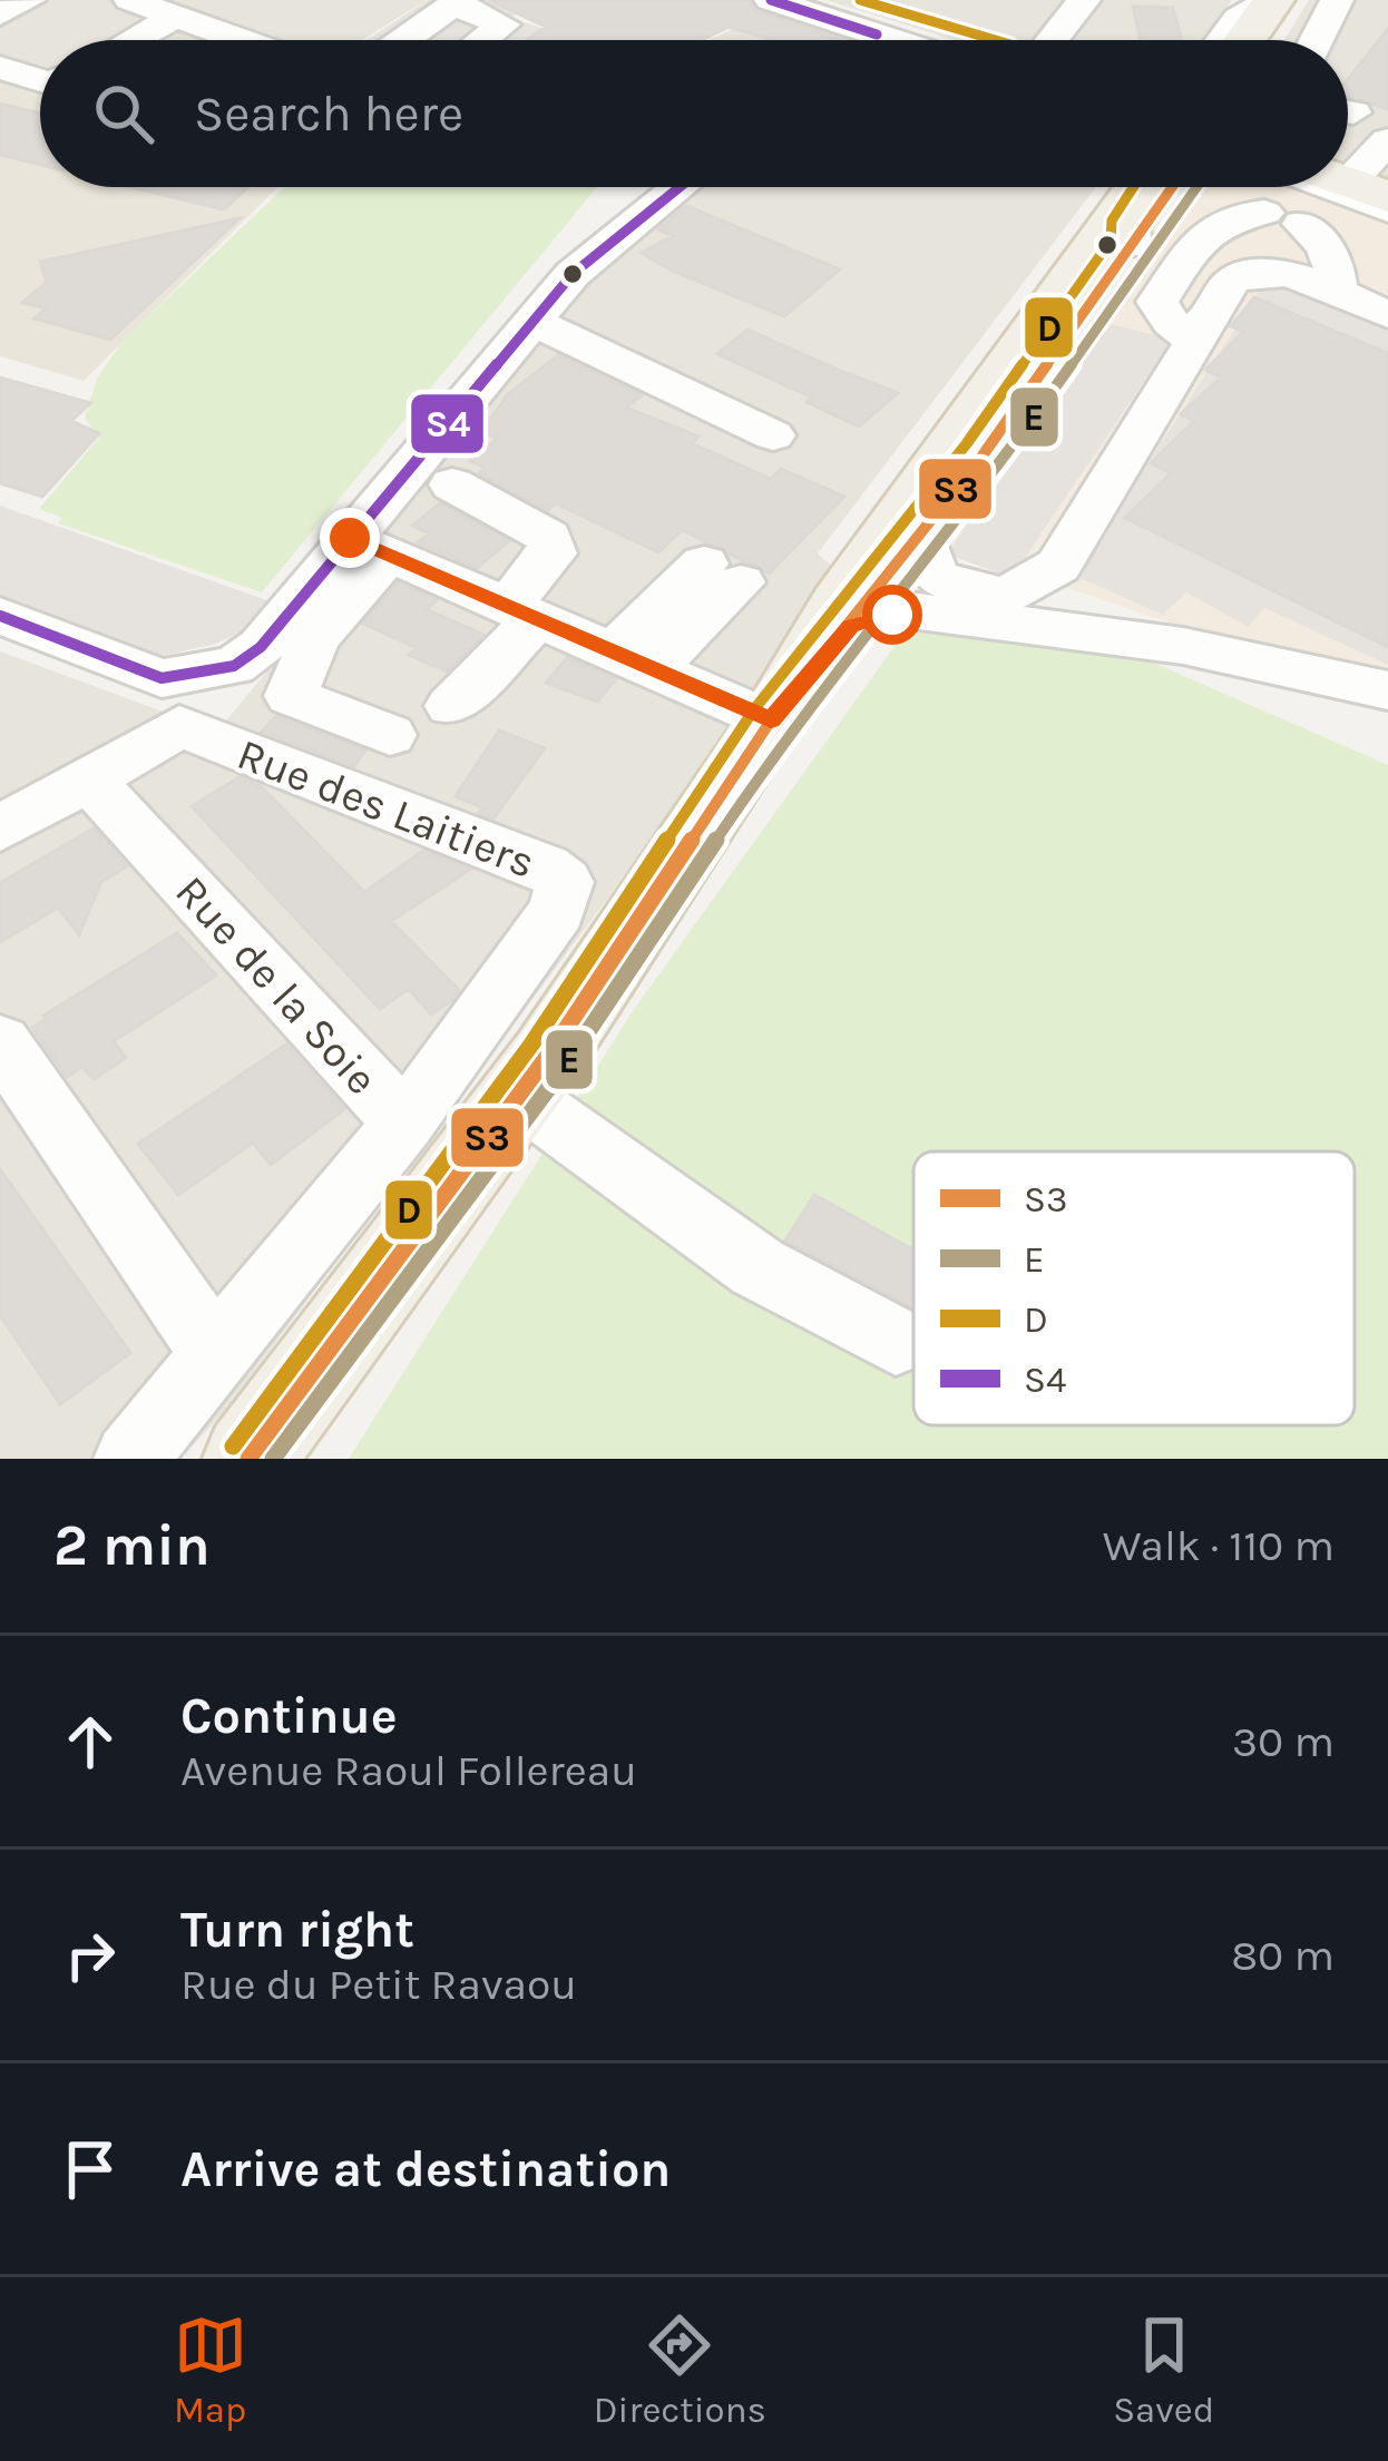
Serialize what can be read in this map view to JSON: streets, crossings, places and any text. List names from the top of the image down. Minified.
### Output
{"streets":{"street":["Rue des Laitiers","Rue de la Soie"]},"crossings":[["Rue des Laitiers","Rue de la Soie"]],"lines":["transit line D","transit line S4","transit line S3","transit line E"],"legend":["S3","E","D","S4"],"page":{"search":"Search here","heading":["2 min","Walk · 110 m"],"list":[["Continue","Avenue Raoul Follereau","30 m"],["Turn right","Rue du Petit Ravaou","80 m"],"Arrive at destination"],"nav":["Map","Directions","Saved"]}}
